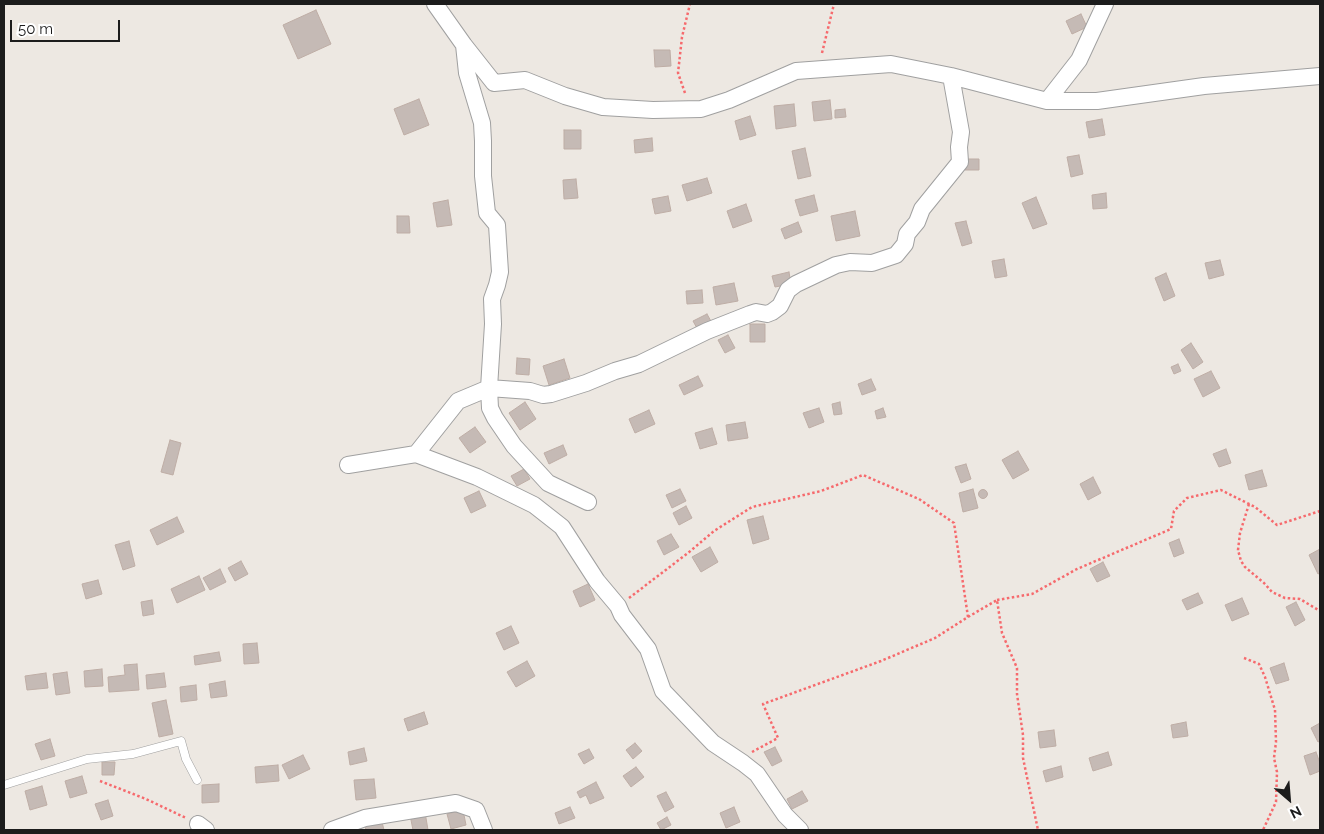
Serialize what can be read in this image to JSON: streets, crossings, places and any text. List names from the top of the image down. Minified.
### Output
{"scale_bar":"50 m","north":"bottom right"}
